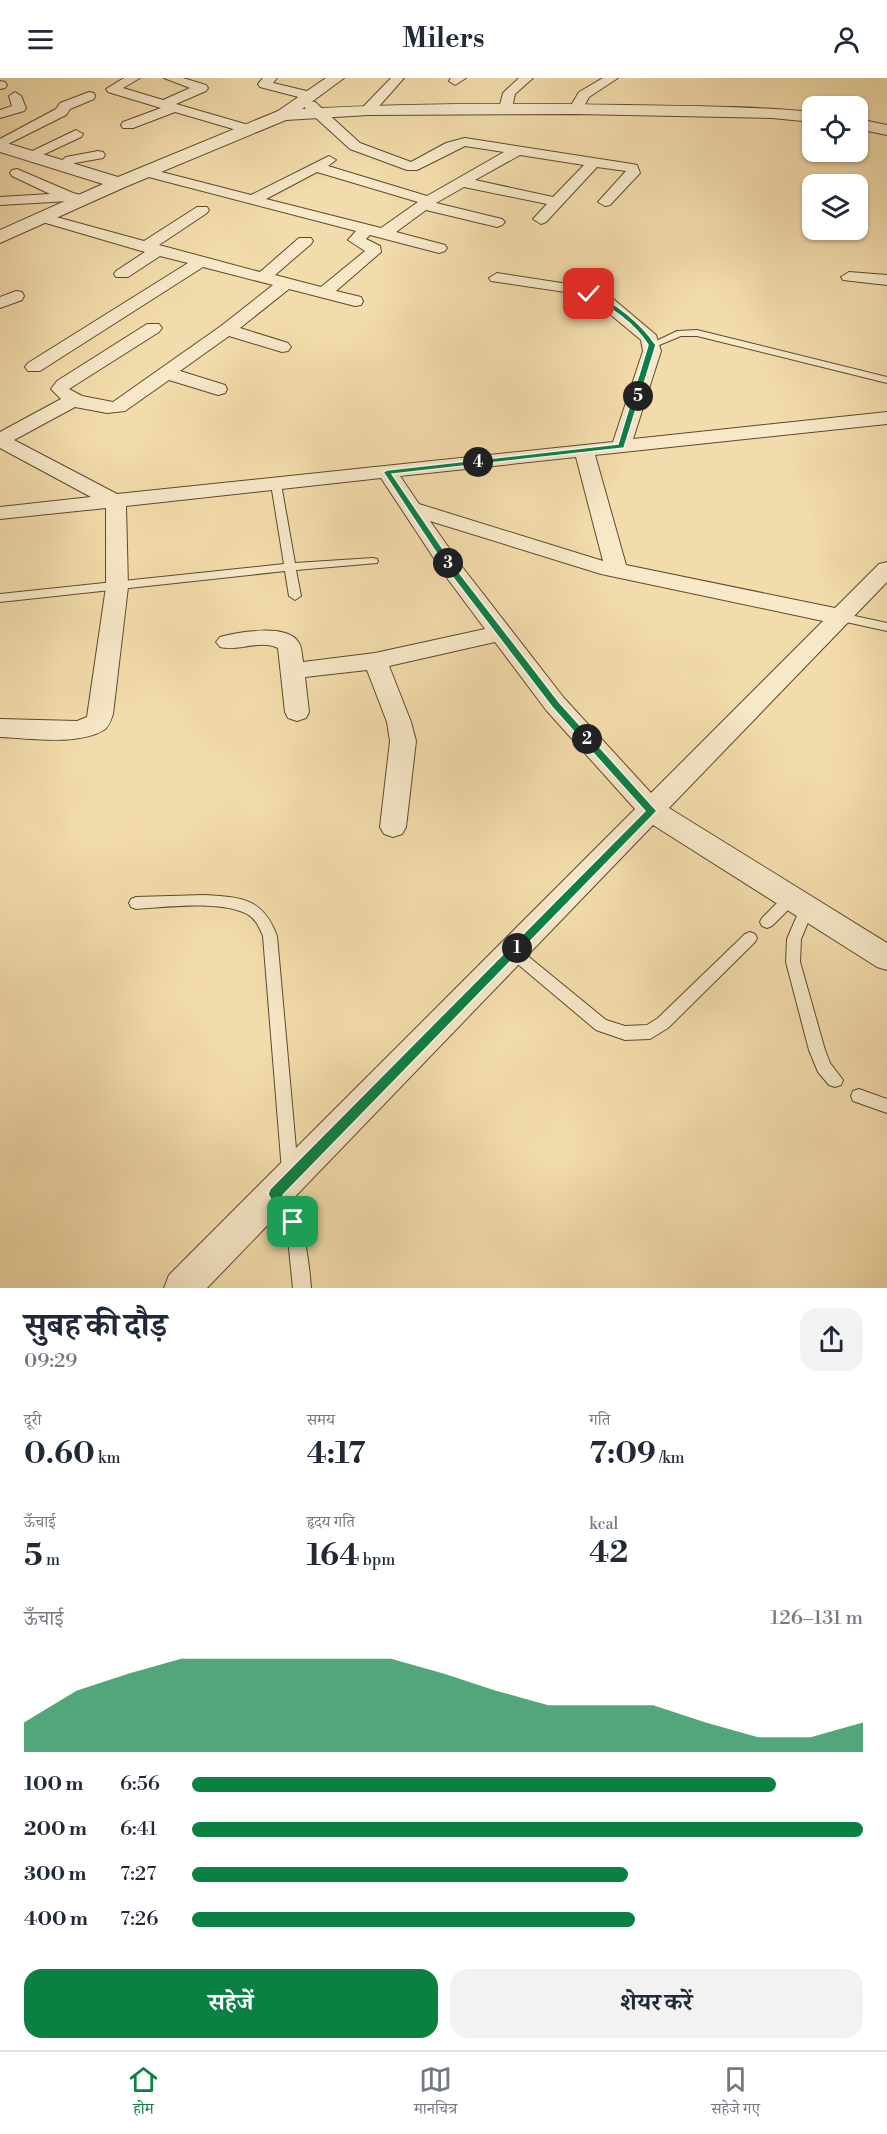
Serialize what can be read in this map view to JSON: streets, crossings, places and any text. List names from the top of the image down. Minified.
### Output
{"page":{"header":"Milers","pins":["5","4","3","2","1"],"heading":["सुबह की दौड़","09:29"],"stats":[["दूरी","0.60 km"],["समय","4:17"],["गति","7:09 /km"],["ऊँचाई","5 m"],["हृदय गति","164 bpm"],["kcal","42"]],"chart":["ऊँचाई","126–131 m"],"list":[{"name":"100 m","note":"6:56"},{"name":"200 m","note":"6:41"},{"name":"300 m","note":"7:27"},{"name":"400 m","note":"7:26"}],"buttons":["सहेजें","शेयर करें"],"tabs":["होम","मानचित्र","सहेजे गए"]}}
